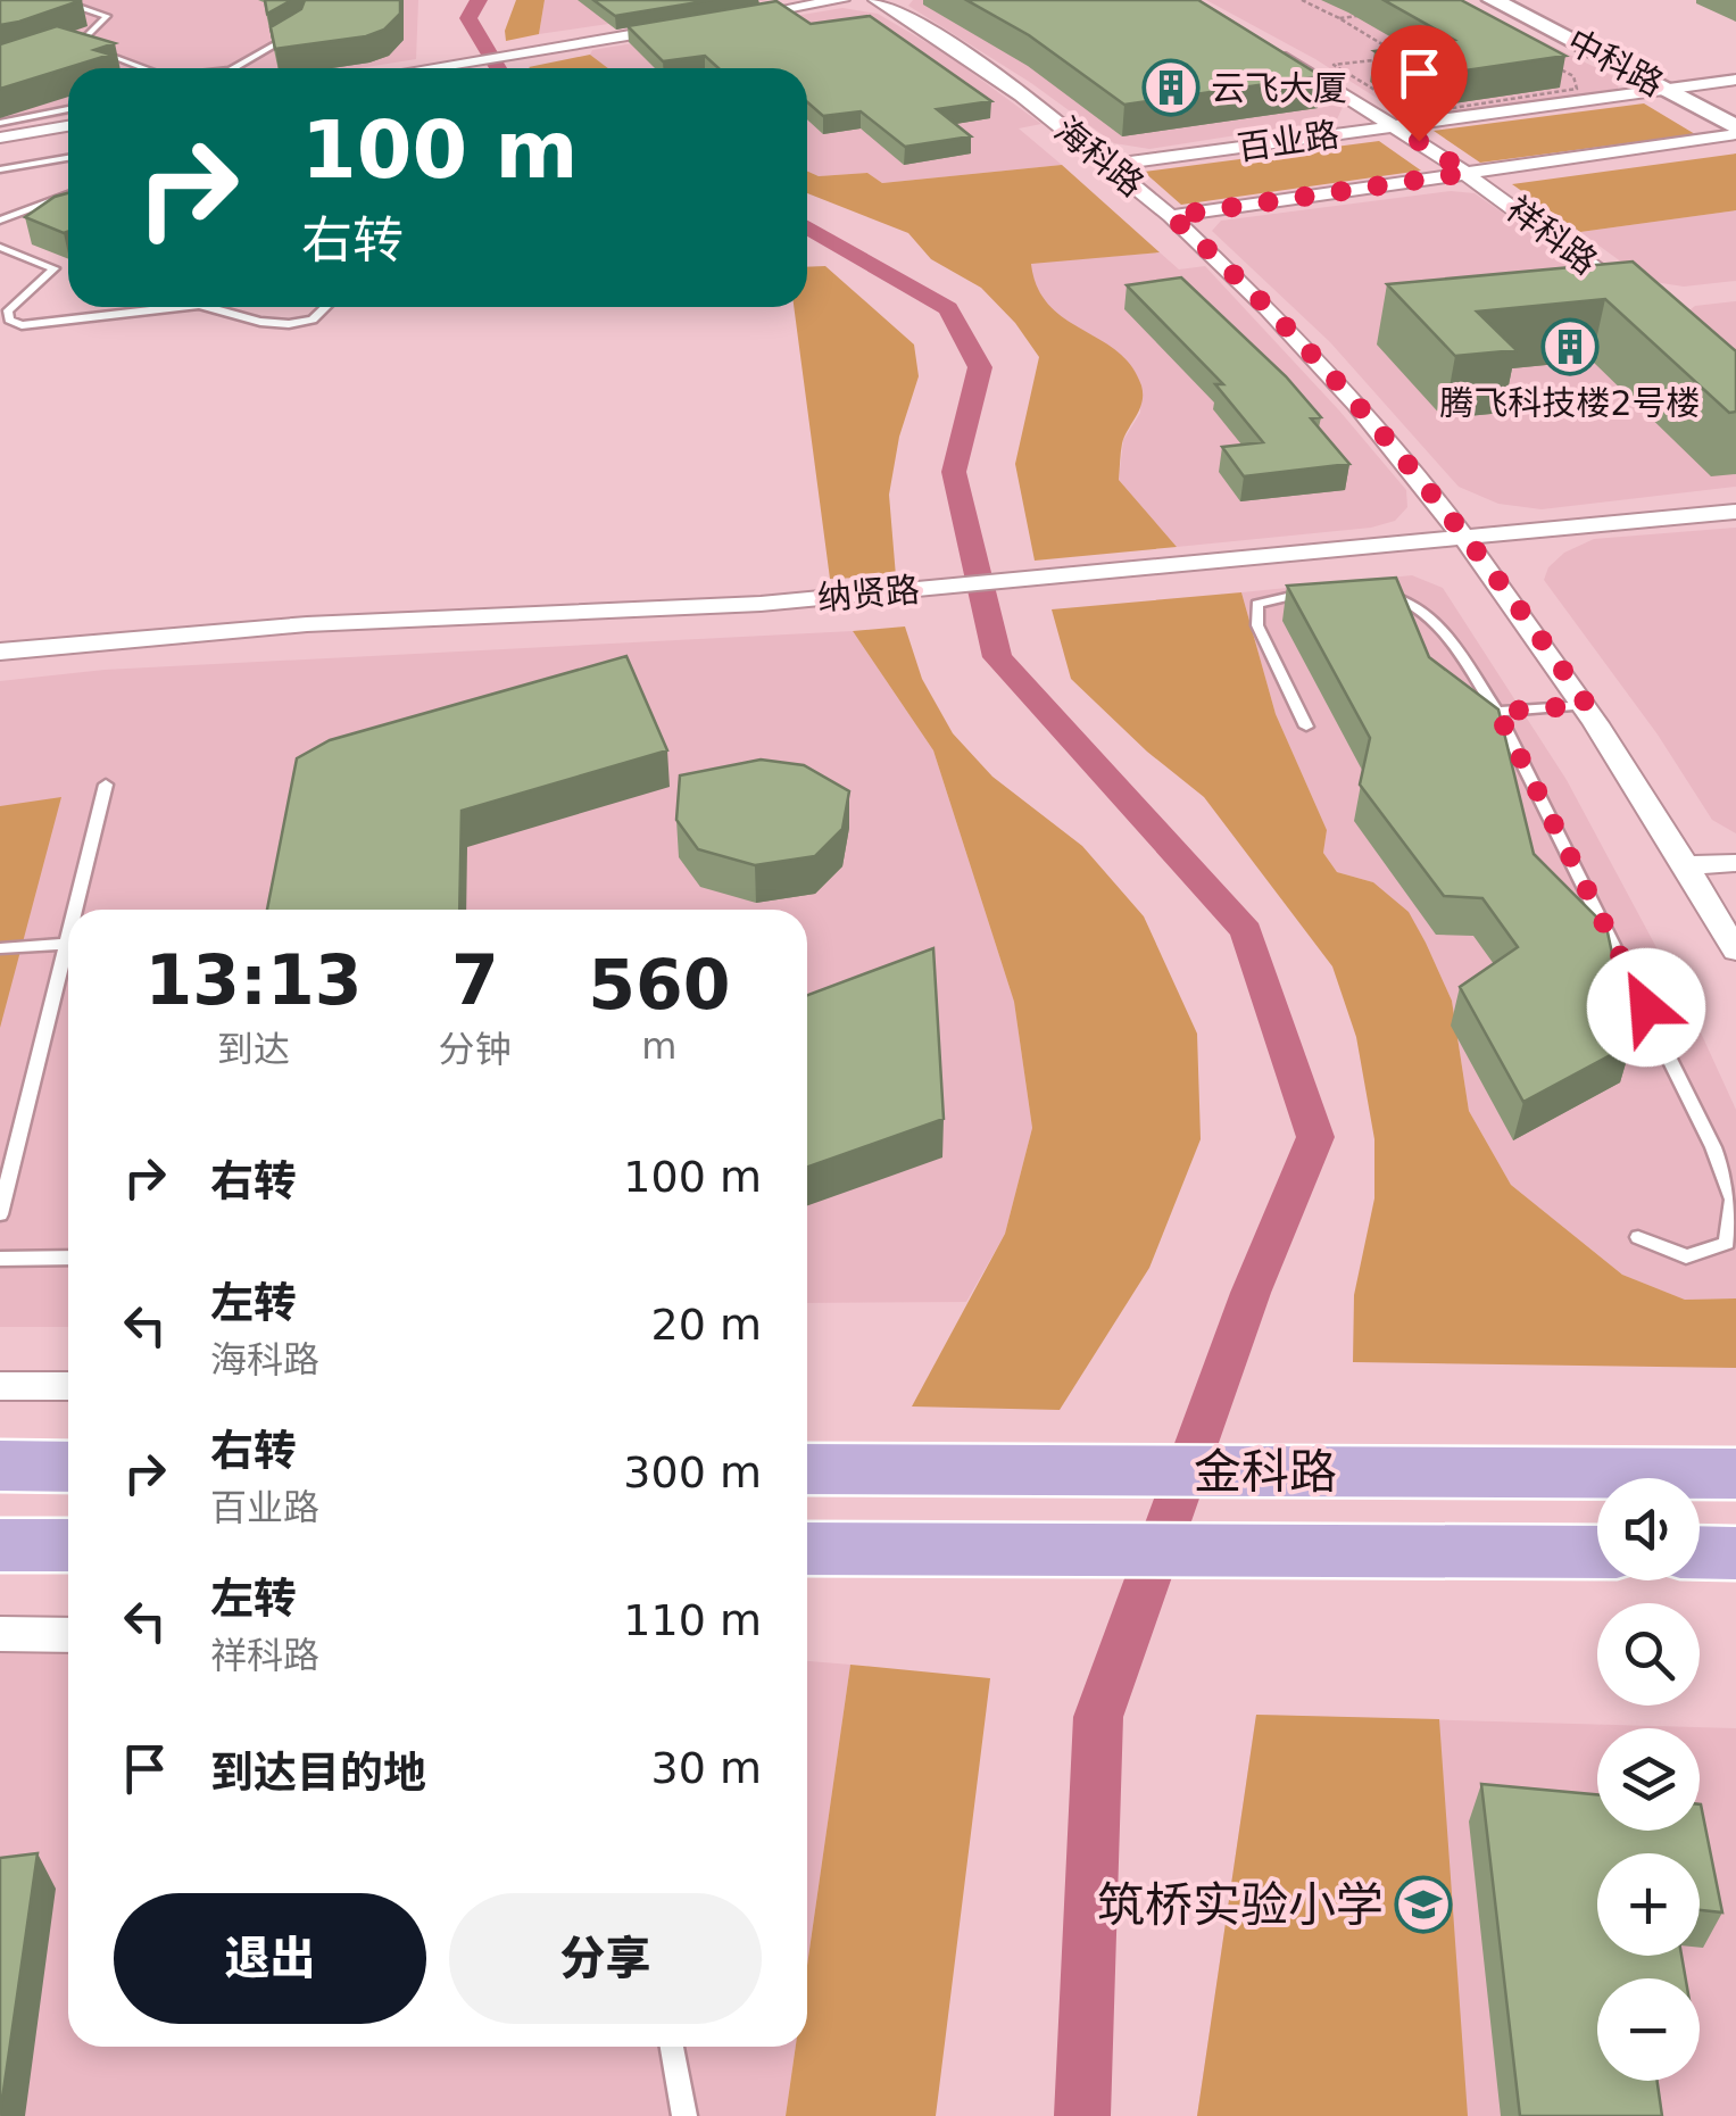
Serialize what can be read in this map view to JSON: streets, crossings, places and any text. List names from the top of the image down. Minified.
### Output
{"streets":{"main road":["金科路"],"street":["中科路","百业路","海科路","祥科路","纳贤路"]},"crossings":[["中科路","百业路"],["百业路","海科路"],["百业路","祥科路"],["海科路","纳贤路"]],"places":{"building":["云飞大厦","腾飞科技楼2号楼"],"school or university":["筑桥实验小学"]},"page":{"turn":["100 m","右转"],"eta":["13:13","到达","7","分钟","560","m"],"list":[{"name":"右转","value":"100 m"},{"name":"左转","note":"海科路","value":"20 m"},{"name":"右转","note":"百业路","value":"300 m"},{"name":"左转","note":"祥科路","value":"110 m"},{"name":"到达目的地","value":"30 m"}],"map_buttons":["+","−"],"buttons":["退出","分享"]}}
